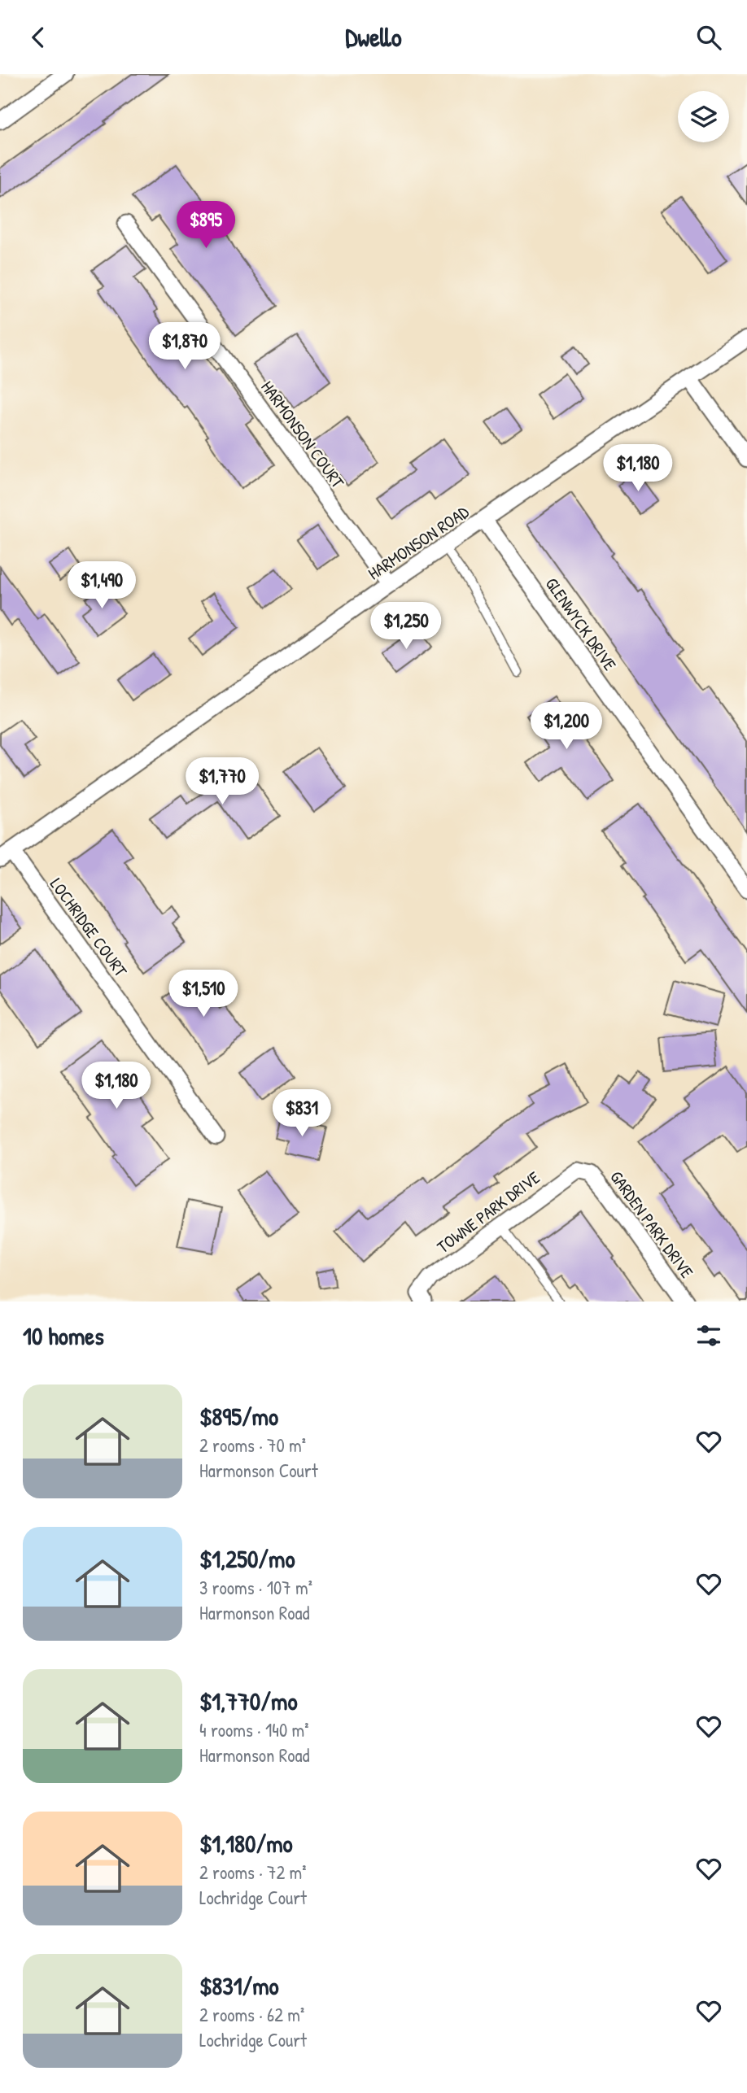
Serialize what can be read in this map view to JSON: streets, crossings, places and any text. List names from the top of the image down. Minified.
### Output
{"streets":{"street":["HARMONSON COURT","HARMONSON ROAD","GLENWYCK DRIVE","LOCHRIDGE COURT","TOWNE PARK DRIVE","GARDEN PARK DRIVE"]},"crossings":[["HARMONSON COURT","HARMONSON ROAD"],["HARMONSON ROAD","GLENWYCK DRIVE"],["HARMONSON ROAD","LOCHRIDGE COURT"],["TOWNE PARK DRIVE","GARDEN PARK DRIVE"]],"page":{"header":"Dwello","price":["$895","$1,870","$1,180","$1,490","$1,250","$1,200","$1,770","$1,510","$1,180","$831"],"heading":"10 homes","list":[{"name":"$895/mo","note":"2 rooms · 70 m² · Harmonson Court"},{"name":"$1,250/mo","note":"3 rooms · 107 m² · Harmonson Road"},{"name":"$1,770/mo","note":"4 rooms · 140 m² · Harmonson Road"},{"name":"$1,180/mo","note":"2 rooms · 72 m² · Lochridge Court"},{"name":"$831/mo","note":"2 rooms · 62 m² · Lochridge Court"}]}}
